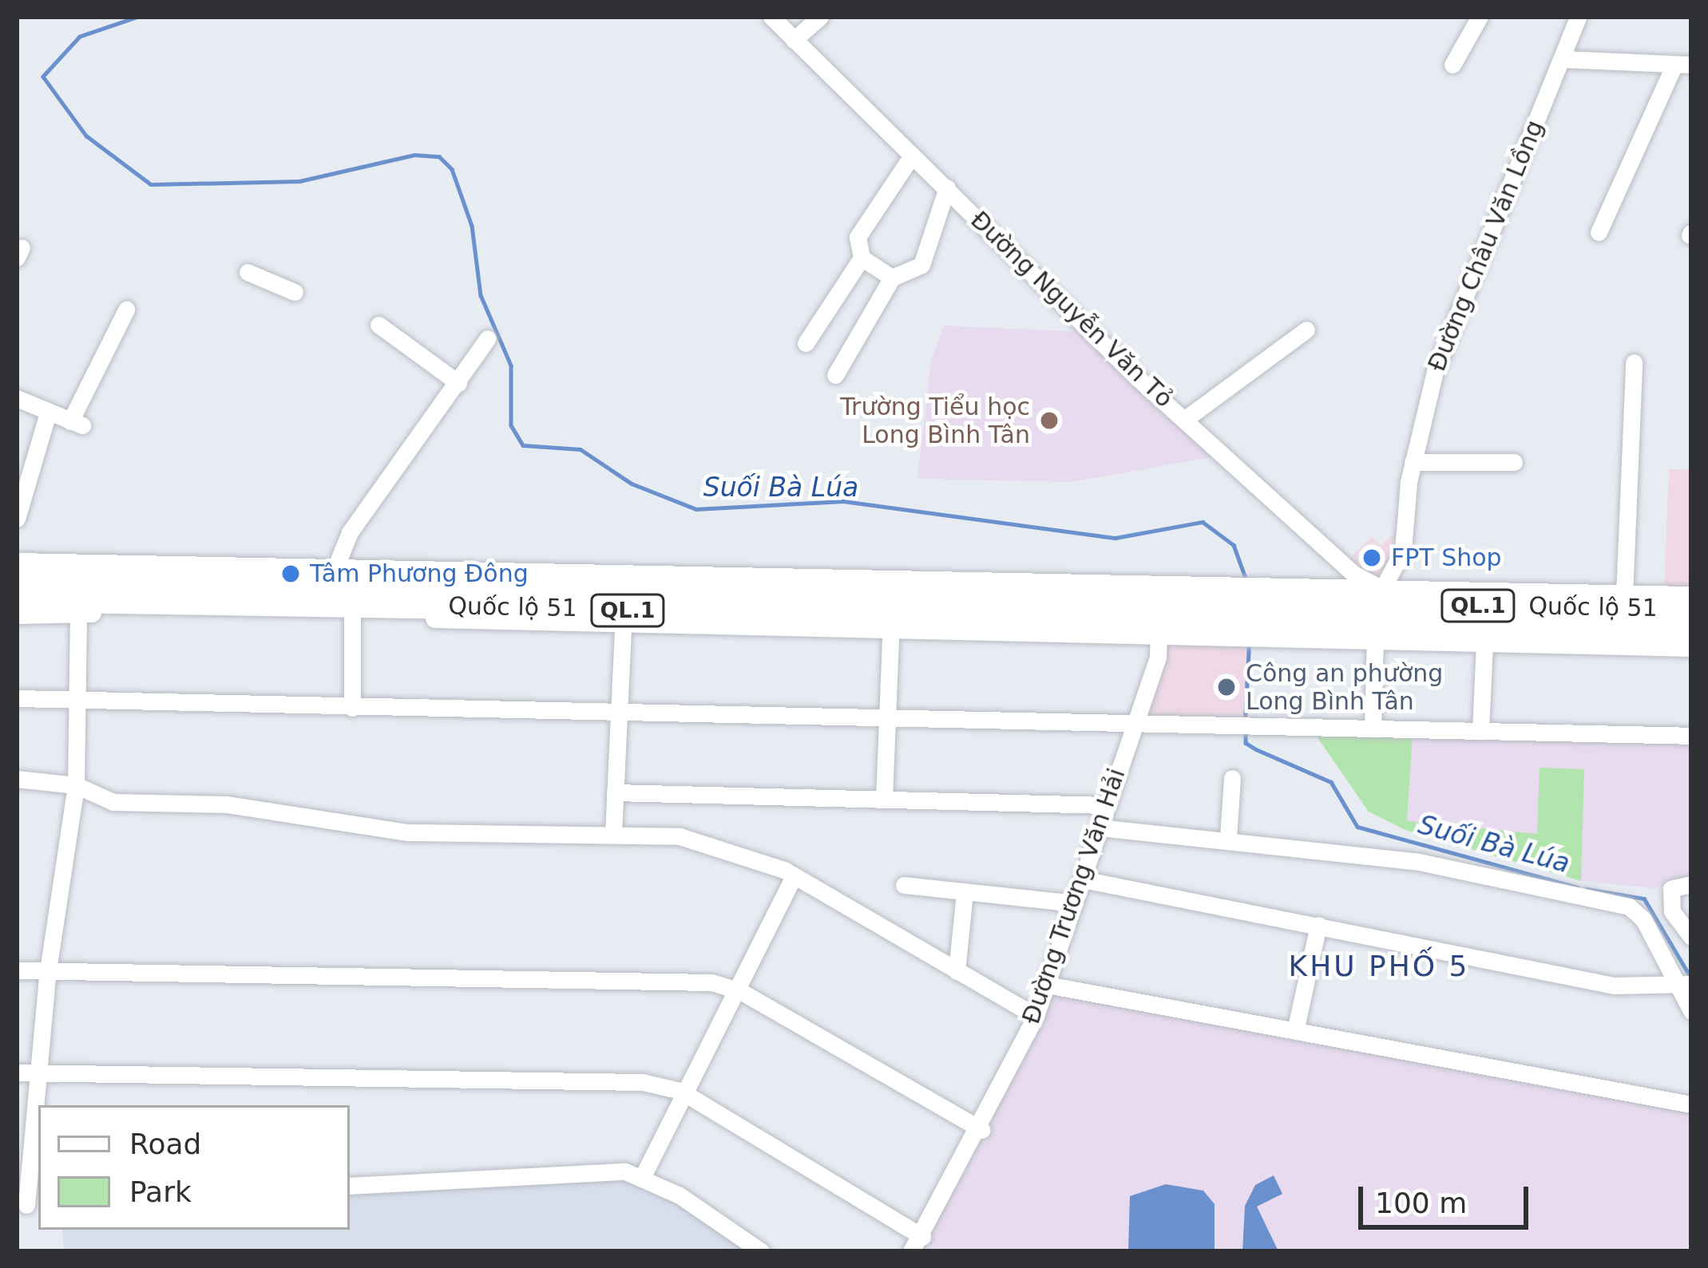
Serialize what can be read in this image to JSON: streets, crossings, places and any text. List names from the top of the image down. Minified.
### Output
{"streets":{"highway":["QL.1","Quốc lộ 51"],"street":["Đường Châu Văn Lồng","Đường Nguyễn Văn Tỏ","Đường Trương Văn Hải"]},"crossings":[["Đường Châu Văn Lồng","Đường Nguyễn Văn Tỏ"],["Đường Châu Văn Lồng","Quốc lộ 51"],["Đường Nguyễn Văn Tỏ","Quốc lộ 51"],["QL.1","Quốc lộ 51"],["Quốc lộ 51","Đường Trương Văn Hải"]],"districts":["KHU PHỐ 5"],"water":["Suối Bà Lúa"],"places":["Trường Tiểu học Long Bình Tân","FPT Shop","Tâm Phương Đông","Công an phường Long Bình Tân"],"legend":["Road","Park"],"scale_bar":"100 m"}
